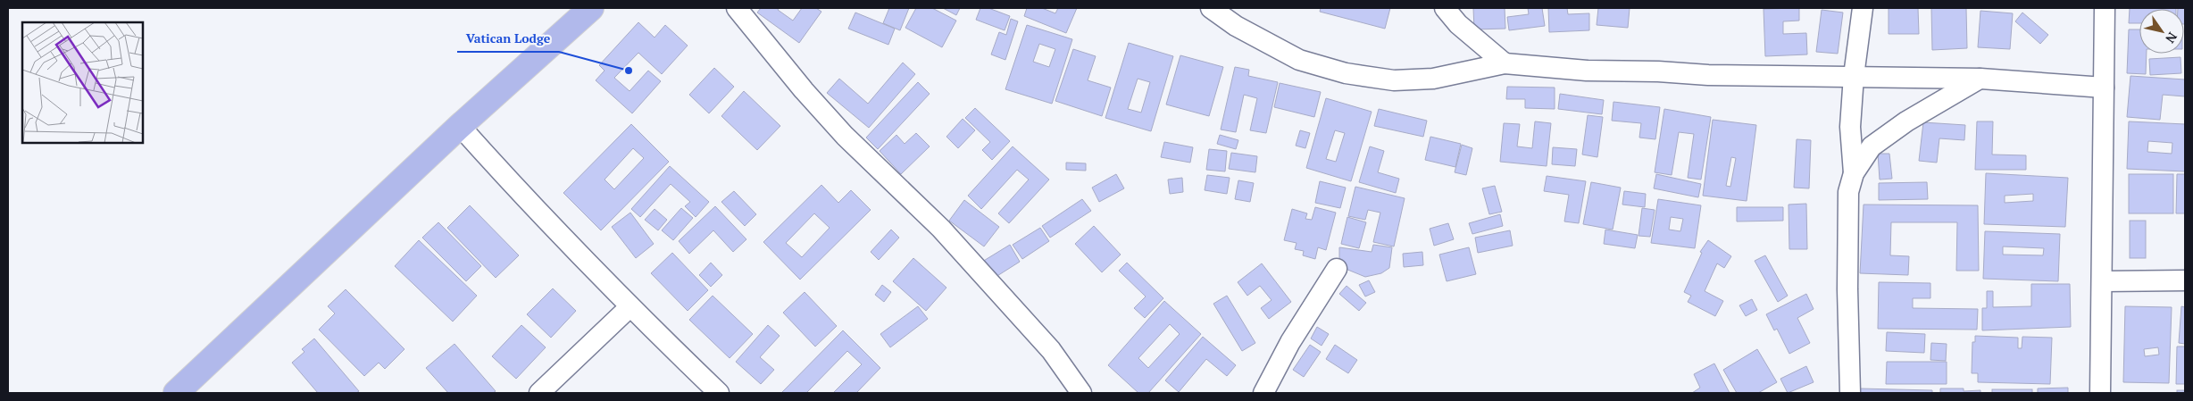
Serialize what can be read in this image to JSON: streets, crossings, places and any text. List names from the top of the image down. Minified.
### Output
{"places":["Vatican Lodge"],"north":"bottom right"}
